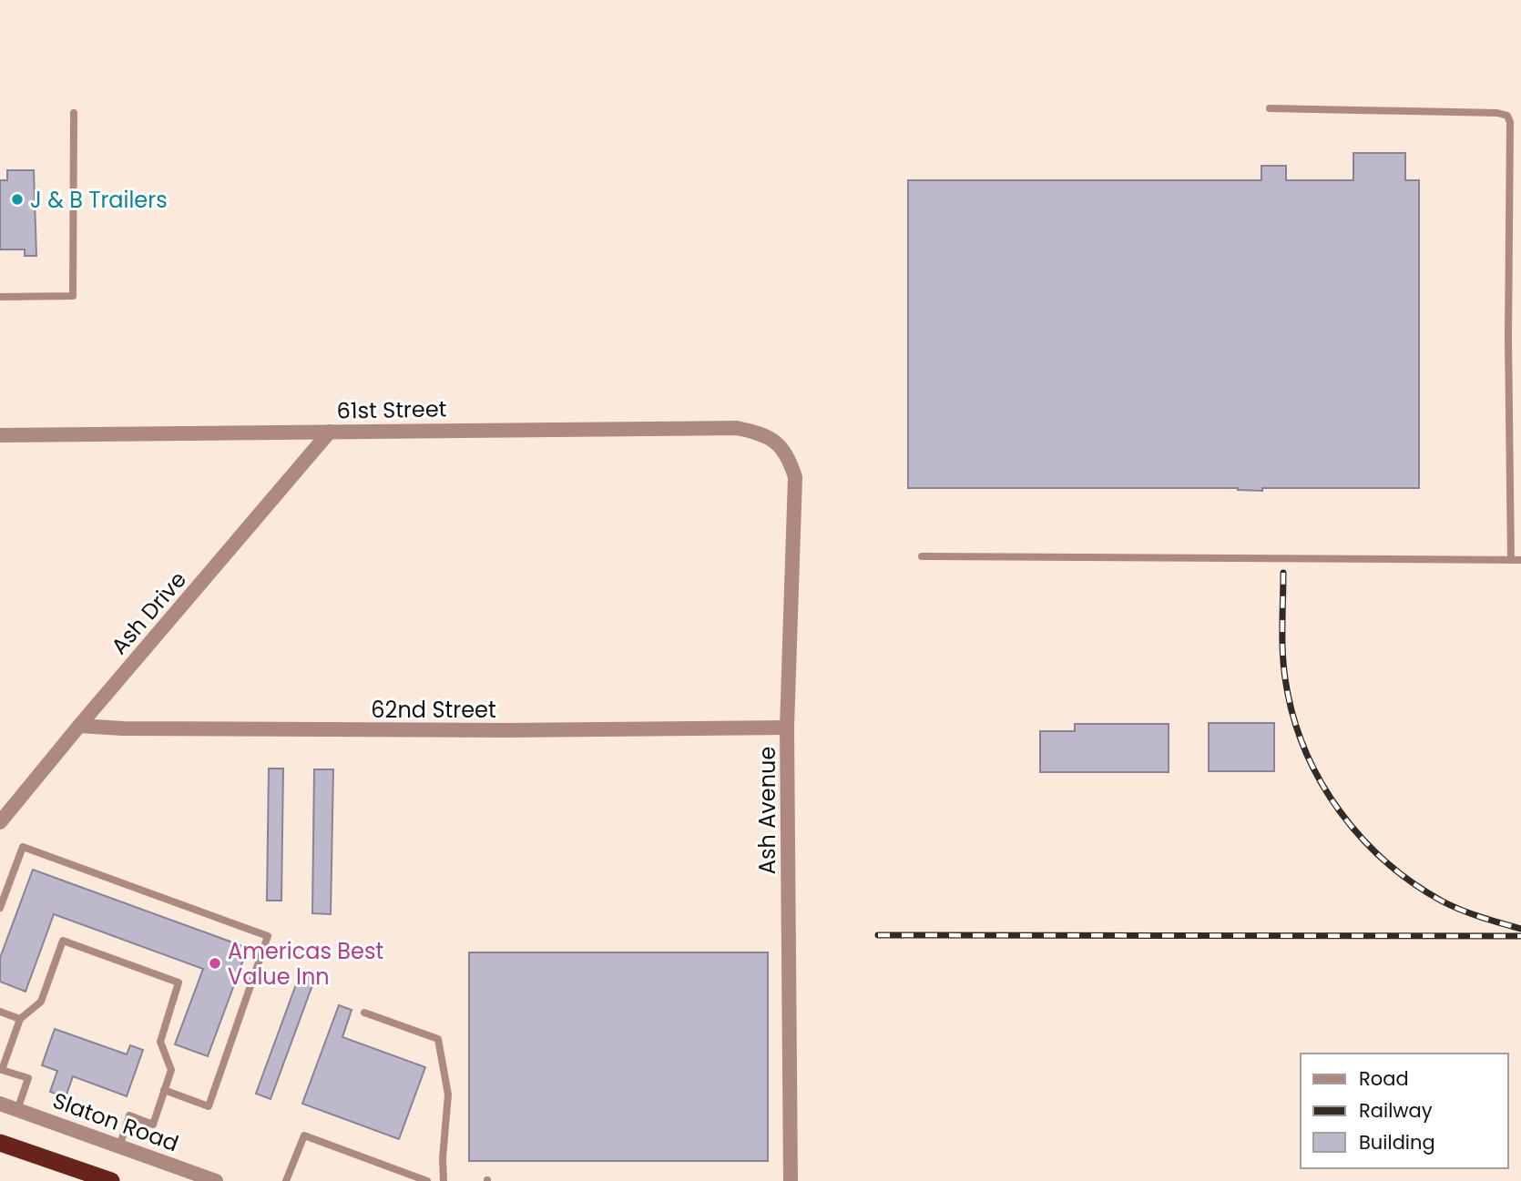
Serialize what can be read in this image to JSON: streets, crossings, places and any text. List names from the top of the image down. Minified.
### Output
{"streets":{"street":["61st Street","Ash Drive","62nd Street","Ash Avenue","Slaton Road"]},"crossings":[["61st Street","Ash Drive"],["61st Street","Ash Avenue"],["Ash Drive","62nd Street"],["62nd Street","Ash Avenue"]],"places":["J & B Trailers","Americas Best Value Inn"],"legend":["Road","Railway","Building"]}
